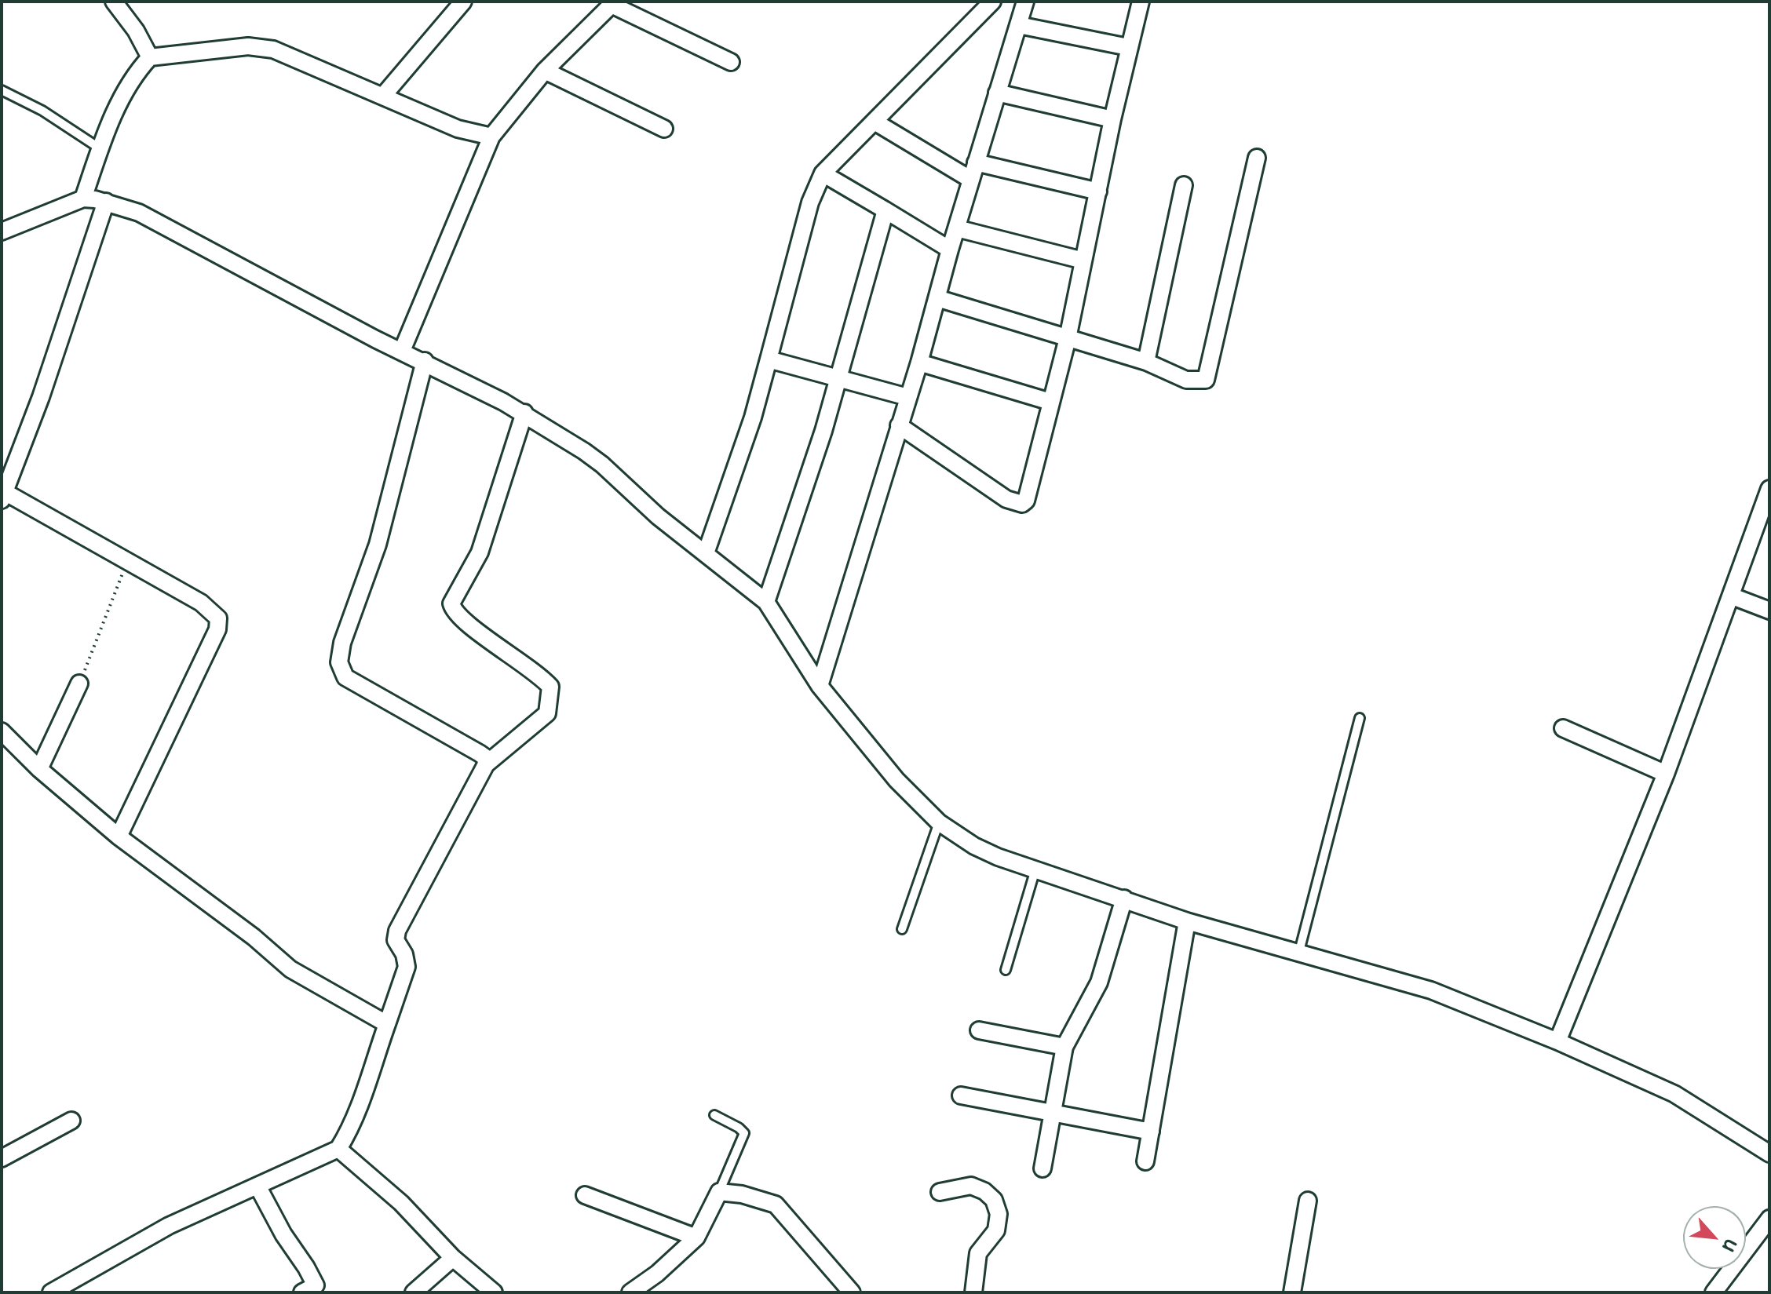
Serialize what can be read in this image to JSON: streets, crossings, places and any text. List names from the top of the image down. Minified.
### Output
{"north":"bottom right"}
